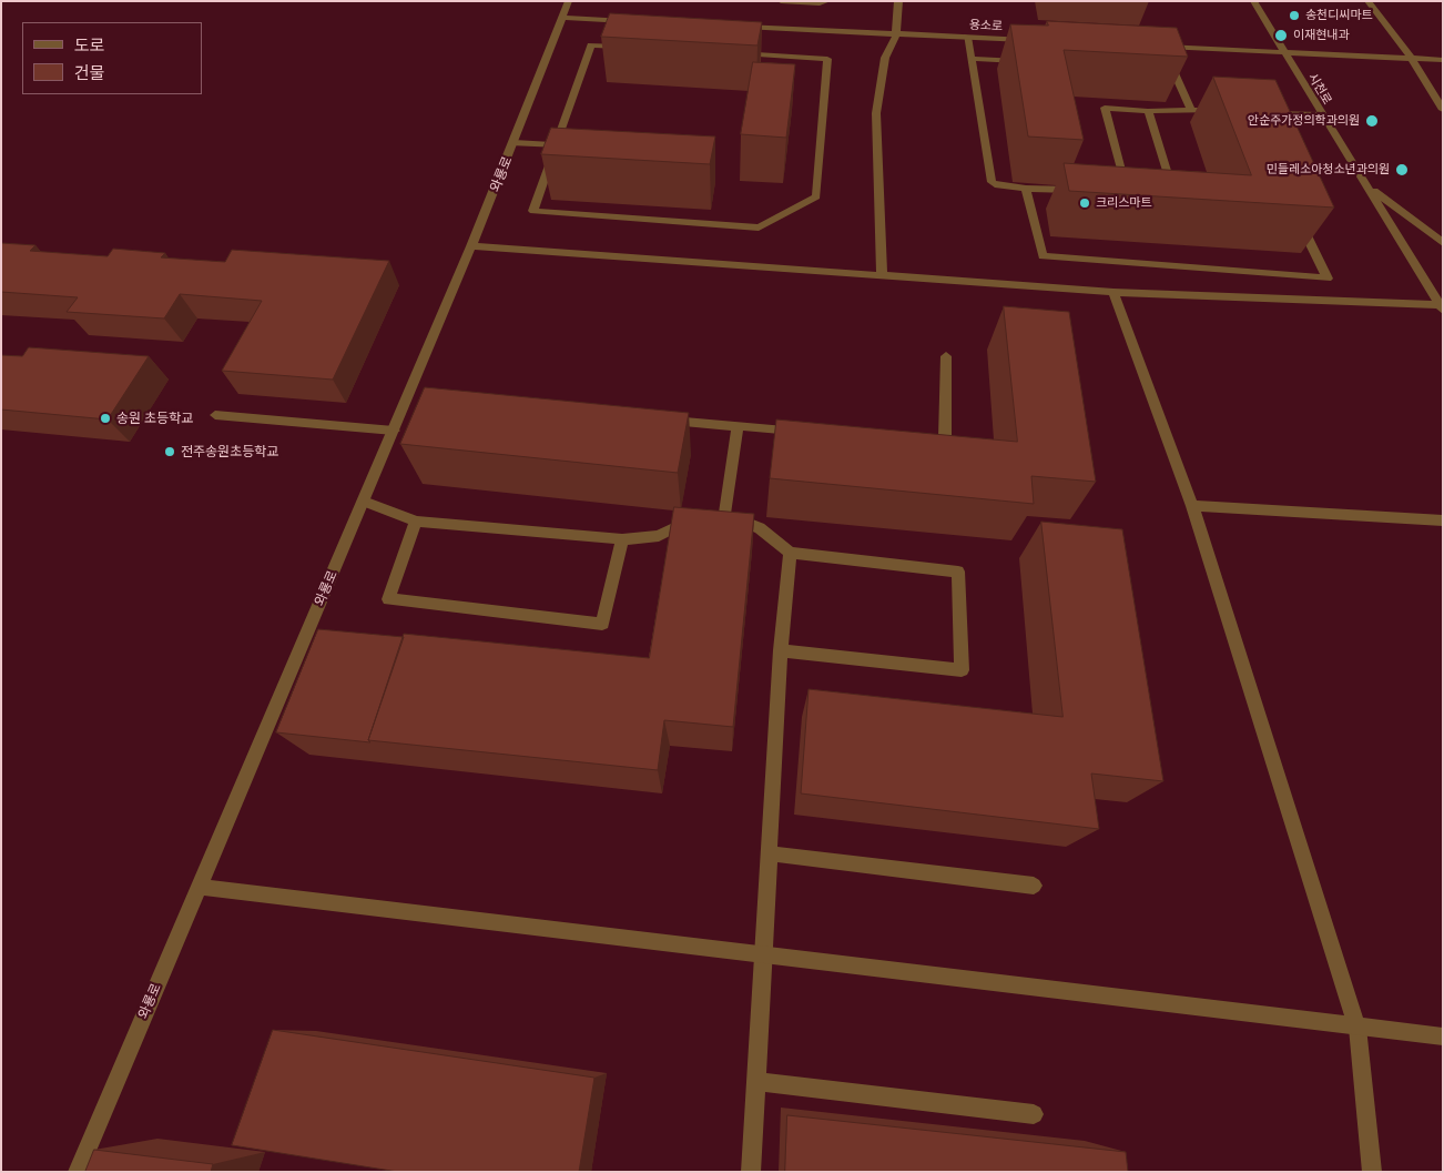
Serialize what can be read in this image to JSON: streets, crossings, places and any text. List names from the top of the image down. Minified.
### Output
{"streets":{"street":["용소로","시천로","와룡로"]},"places":["송천디씨마트","이재현내과","안순주가정의학과의원","민들레소아청소년과의원","크리스마트","송원 초등학교","전주송원초등학교"],"legend":["도로","건물"]}
